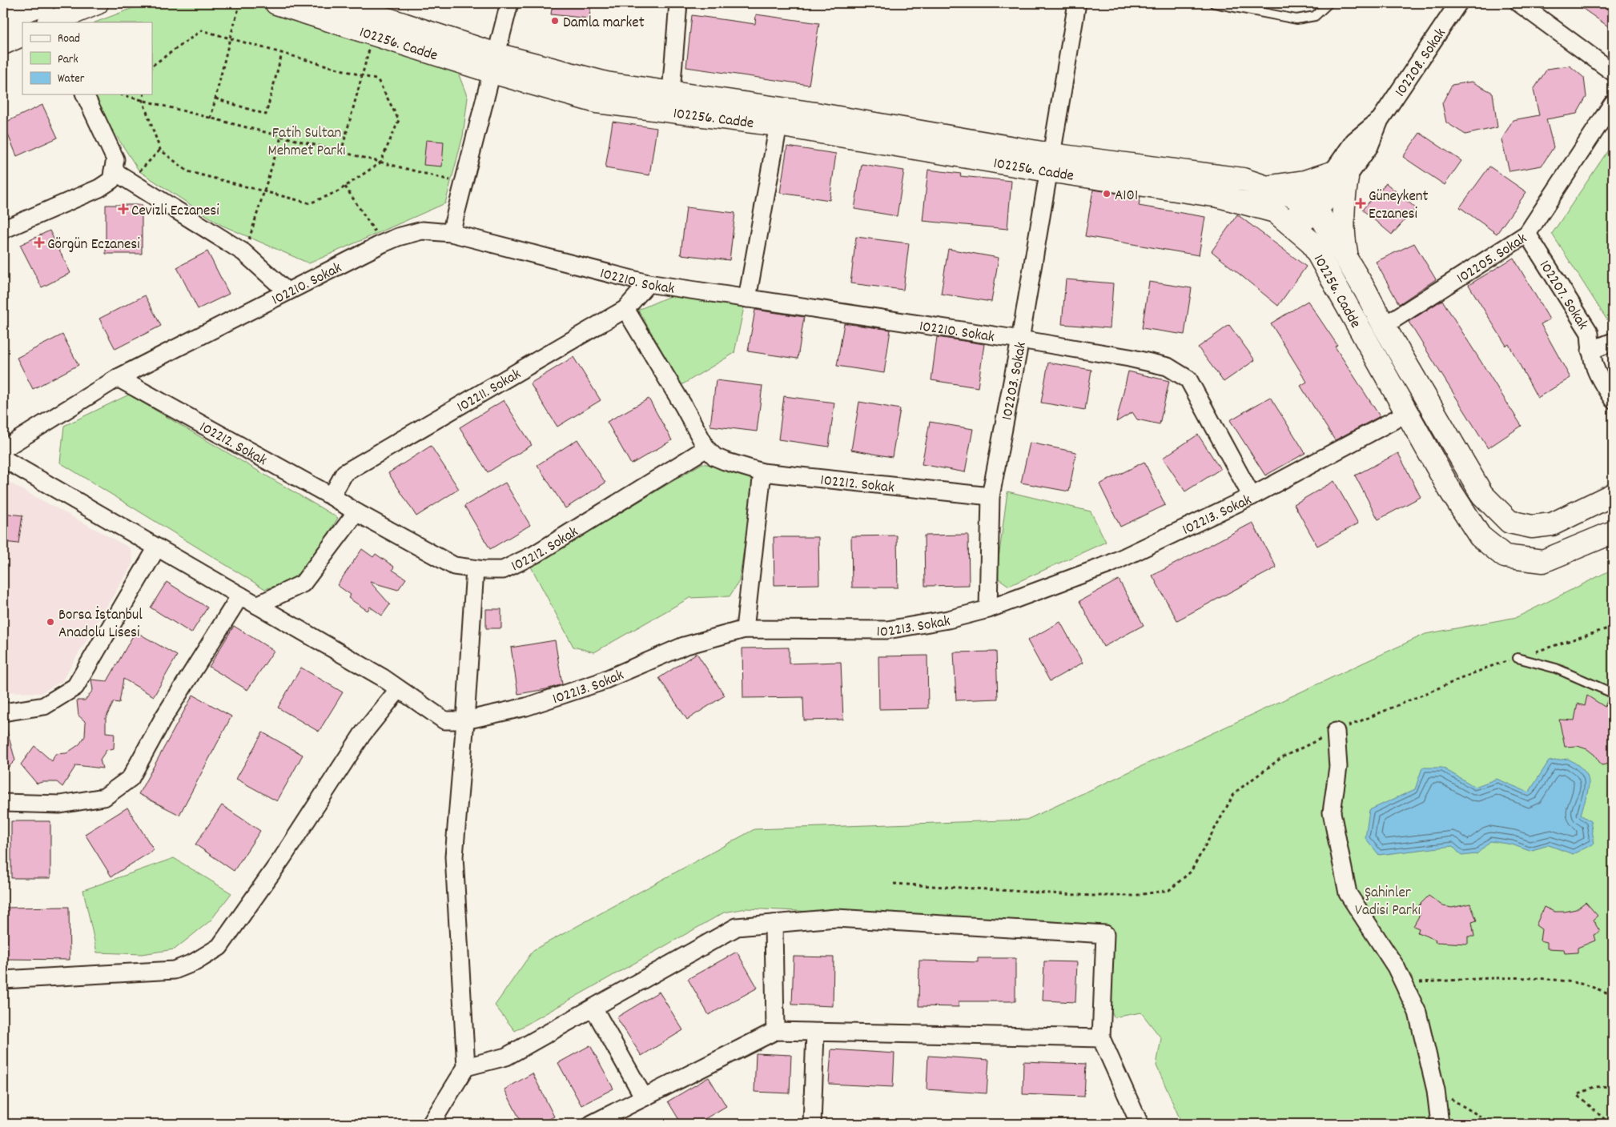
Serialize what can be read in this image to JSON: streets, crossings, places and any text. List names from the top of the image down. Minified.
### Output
{"streets":{"street":["102256. Cadde","102208. Sokak","102205. Sokak","102210. Sokak","102207. Sokak","102203. Sokak","102211. Sokak","102212. Sokak","102213. Sokak"]},"crossings":[["102256. Cadde","102208. Sokak"],["102256. Cadde","102205. Sokak"],["102256. Cadde","102203. Sokak"],["102256. Cadde","102213. Sokak"],["102205. Sokak","102207. Sokak"],["102210. Sokak","102203. Sokak"],["102210. Sokak","102211. Sokak"],["102210. Sokak","102212. Sokak"],["102210. Sokak","102213. Sokak"],["102203. Sokak","102212. Sokak"],["102203. Sokak","102213. Sokak"],["102211. Sokak","102212. Sokak"]],"parks":["Fatih Sultan Mehmet Parkı","Şahinler Vadisi Parkı"],"places":{"other":["Damla market","A101","Borsa İstanbul Anadolu Lisesi"],"health":["Güneykent Eczanesi","Cevizli Eczanesi","Görgün Eczanesi"]},"legend":["Road","Park","Water"]}
